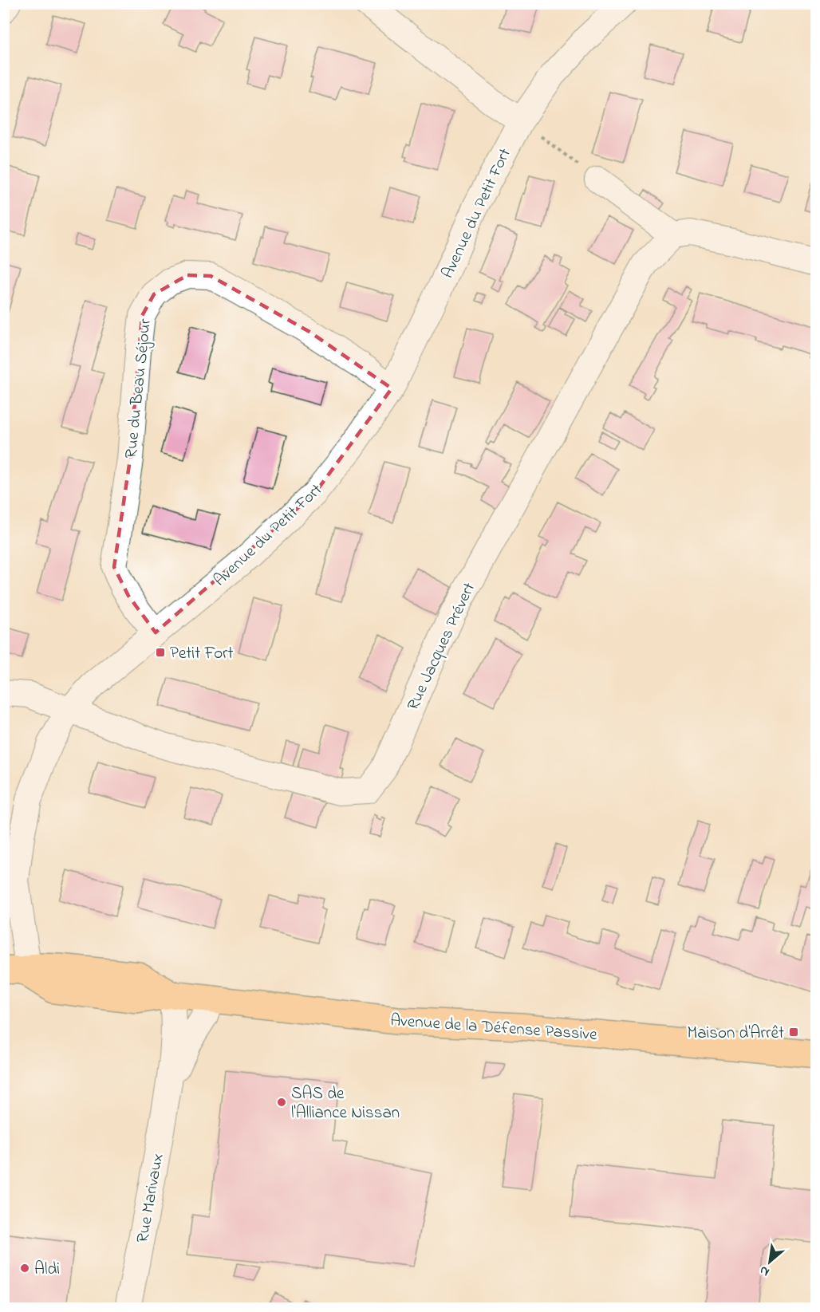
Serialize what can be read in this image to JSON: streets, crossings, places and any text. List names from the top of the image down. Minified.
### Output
{"streets":{"main road":["Avenue de la Défense Passive"],"street":["Avenue du Petit Fort","Rue du Beau Séjour","Rue Jacques Prévert","Rue Marivaux"]},"crossings":[["Avenue du Petit Fort","Rue du Beau Séjour"],["Avenue du Petit Fort","Rue Jacques Prévert"],["Avenue du Petit Fort","Avenue de la Défense Passive"],["Avenue de la Défense Passive","Rue Marivaux"]],"places":{"transit":["Petit Fort","Maison d'Arrêt"],"other":["SAS de l'Alliance Nissan","Aldi"]},"north":"bottom left"}
